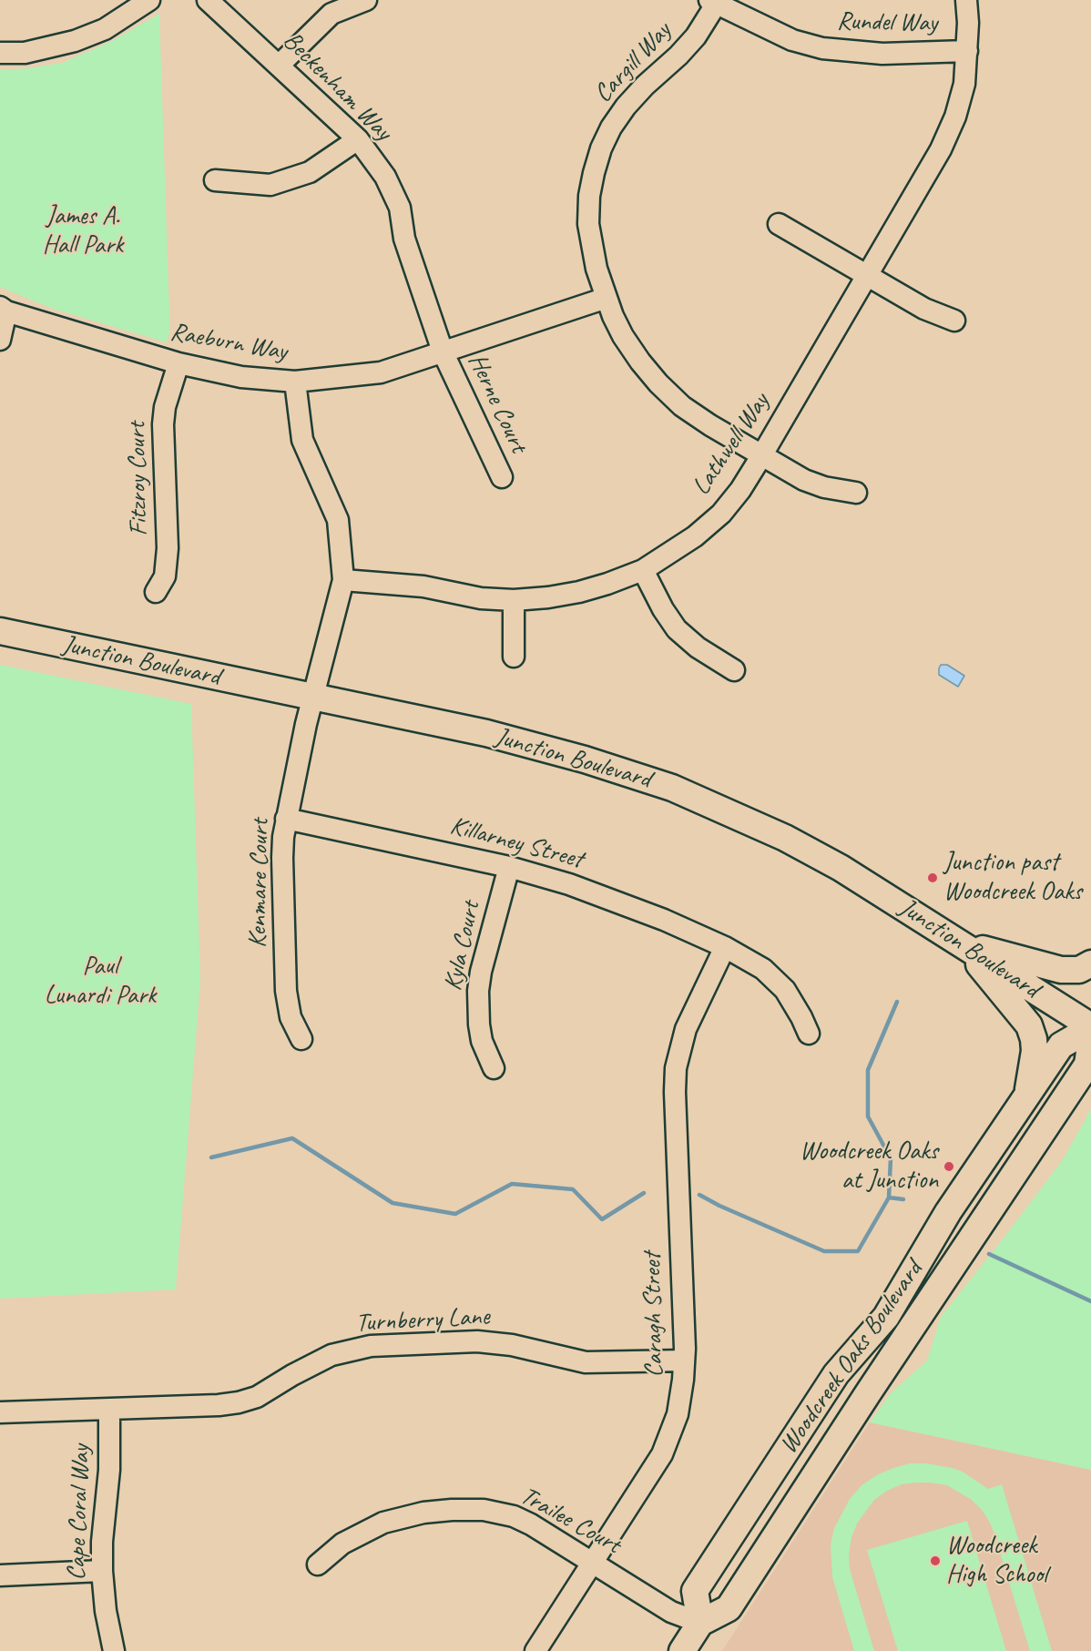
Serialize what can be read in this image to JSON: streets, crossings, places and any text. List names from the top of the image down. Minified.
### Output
{"streets":{"main road":["Junction Boulevard","Woodcreek Oaks Boulevard"],"street":["Rundel Way","Cargill Way","Beckenham Way","Raeburn Way","Herne Court","Lathwell Way","Fitzroy Court","Killarney Street","Kenmare Court","Kyla Court","Caragh Street","Turnberry Lane","Cape Coral Way","Trailee Court"]},"crossings":[["Rundel Way","Cargill Way"],["Rundel Way","Lathwell Way"],["Cargill Way","Raeburn Way"],["Cargill Way","Lathwell Way"],["Beckenham Way","Raeburn Way"],["Beckenham Way","Herne Court"],["Raeburn Way","Herne Court"],["Raeburn Way","Fitzroy Court"],["Raeburn Way","Kenmare Court"],["Lathwell Way","Kenmare Court"],["Junction Boulevard","Kenmare Court"],["Junction Boulevard","Woodcreek Oaks Boulevard"],["Killarney Street","Kenmare Court"],["Killarney Street","Kyla Court"],["Killarney Street","Caragh Street"],["Caragh Street","Turnberry Lane"],["Caragh Street","Trailee Court"],["Turnberry Lane","Cape Coral Way"],["Woodcreek Oaks Boulevard","Trailee Court"]],"parks":["James A. Hall Park","Paul Lunardi Park"],"places":["Junction past Woodcreek Oaks","Woodcreek Oaks at Junction","Woodcreek High School"]}
